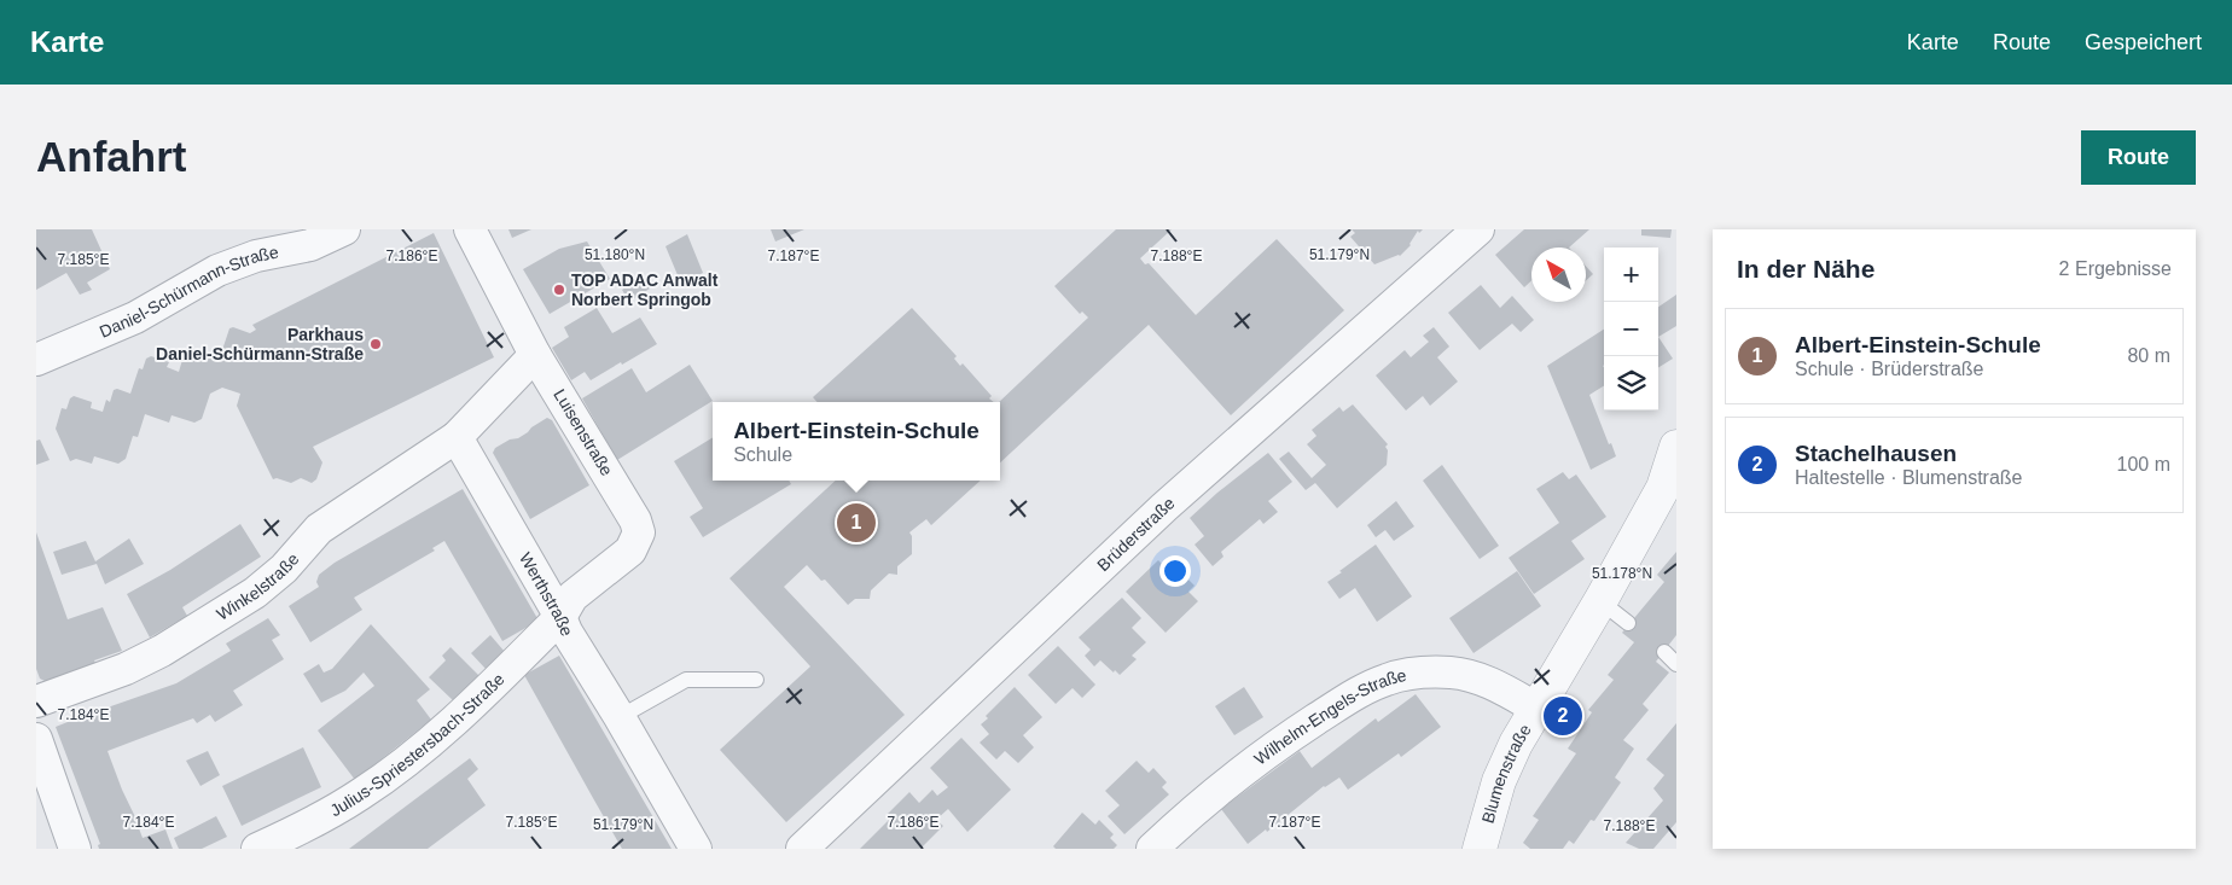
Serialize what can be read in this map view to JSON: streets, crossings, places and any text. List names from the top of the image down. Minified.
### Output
{"streets":{"street":["Daniel-Schürmann-Straße","Luisenstraße","Brüderstraße","Winkelstraße","Werthstraße","Wilhelm-Engels-Straße","Julius-Spriestersbach-Straße","Blumenstraße"]},"crossings":[["Luisenstraße","Werthstraße"],["Luisenstraße","Julius-Spriestersbach-Straße"],["Winkelstraße","Werthstraße"],["Werthstraße","Julius-Spriestersbach-Straße"],["Wilhelm-Engels-Straße","Blumenstraße"]],"places":["TOP ADAC Anwalt Norbert Springob","Parkhaus Daniel-Schürmann-Straße"],"north":"top left","page":{"header":"Karte","nav":["Karte","Route","Gespeichert"],"buttons":"Route","title":"Anfahrt","heading":["In der Nähe","2 Ergebnisse"],"map_buttons":["+","−"],"list":[{"mark":"1","name":"Albert-Einstein-Schule","note":"Schule · Brüderstraße","value":"80 m"},{"mark":"2","name":"Stachelhausen","note":"Haltestelle · Blumenstraße","value":"100 m"}],"popup":["Albert-Einstein-Schule","Schule"],"pins":["1","2"]},"coordinates":["51.180°N","51.179°N","7.188°E","7.186°E","7.187°E","7.185°E","51.178°N","7.184°E"]}
